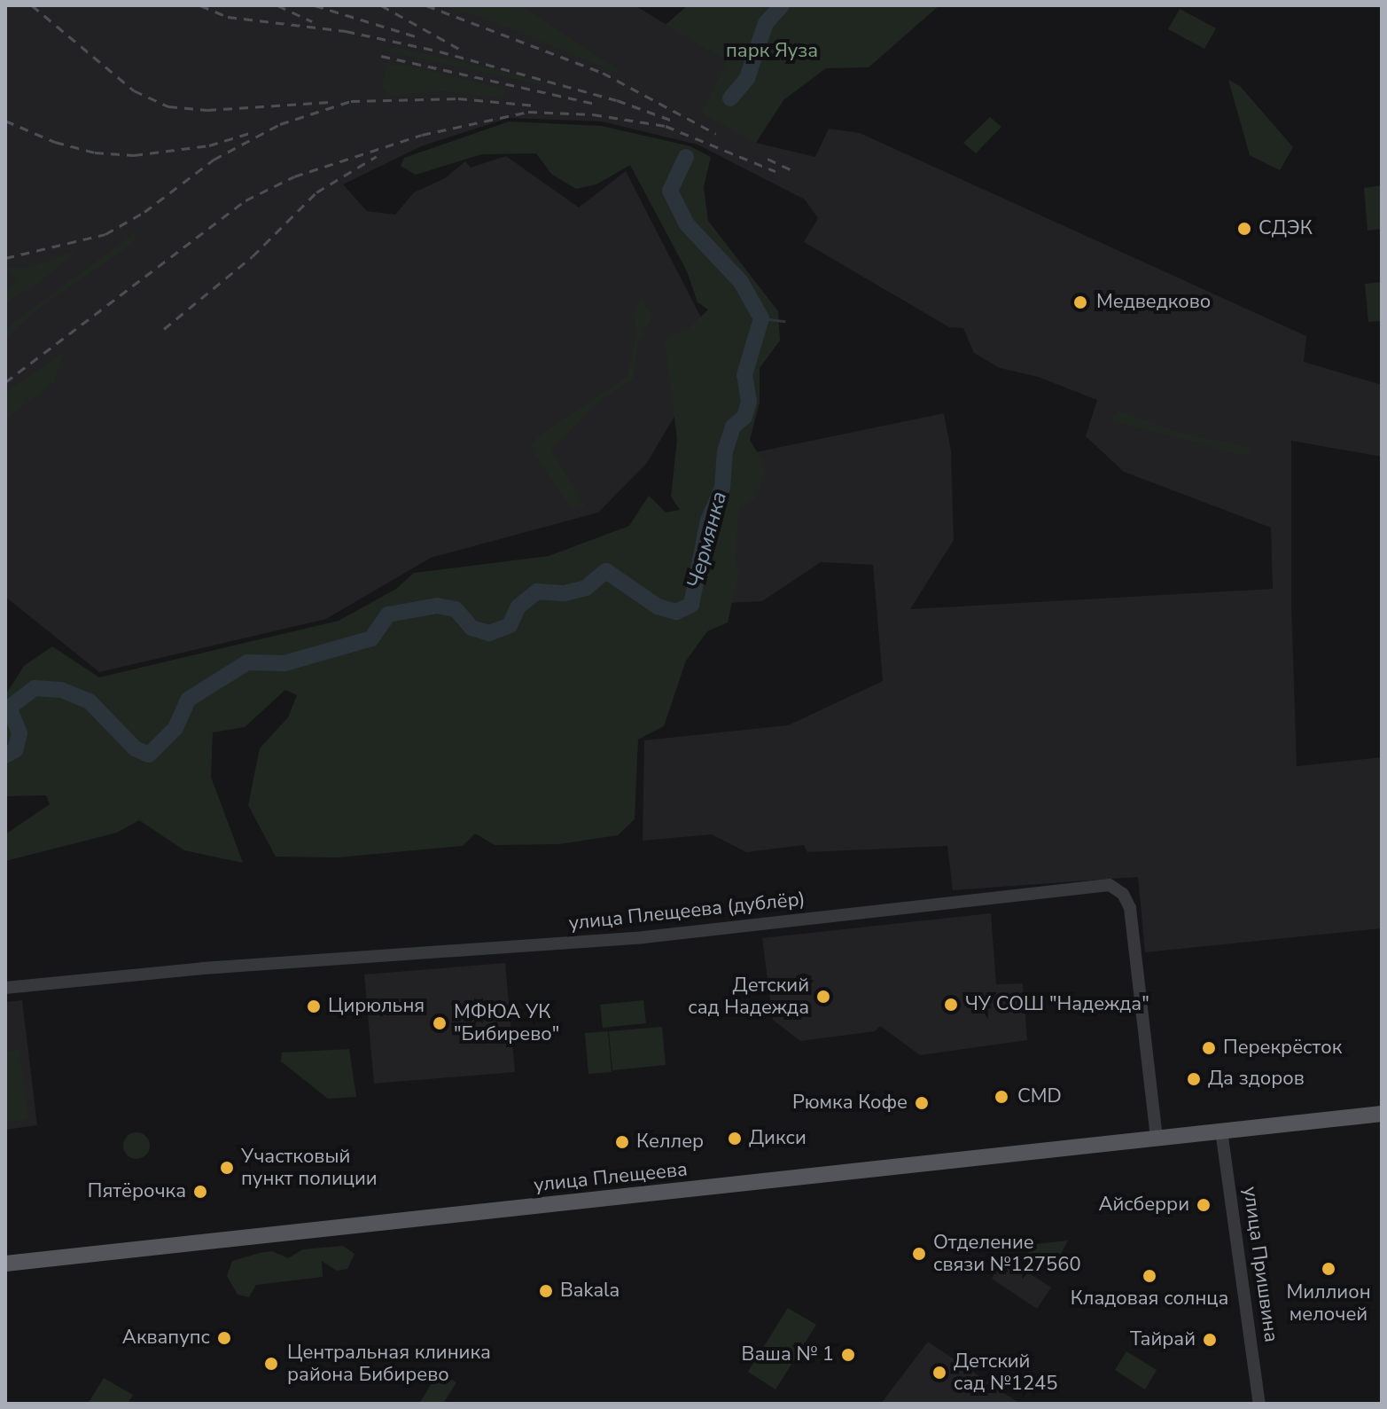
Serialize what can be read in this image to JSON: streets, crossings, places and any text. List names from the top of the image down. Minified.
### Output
{"streets":{"main road":["улица Плещеева"],"street":["улица Плещеева (дублёр)","улица Пришвина"]},"crossings":[["улица Плещеева (дублёр)","улица Плещеева"],["улица Плещеева","улица Пришвина"]],"water":["Чермянка"],"parks":["парк Яуза"],"places":["СДЭК","Медведково","Детский сад Надежда","ЧУ СОШ \"Надежда\"","Цирюльня","МФЮА УК \"Бибирево\"","Перекрёсток","Да здоров","CMD","Рюмка Кофе","Дикси","Келлер","Участковый пункт полиции","Пятёрочка","Айсберри","Отделение связи №127560","Миллион мелочей","Кладовая солнца","Bakala","Аквапупс","Тайрай","Ваша № 1","Центральная клиника района Бибирево","Детский сад №1245"]}
